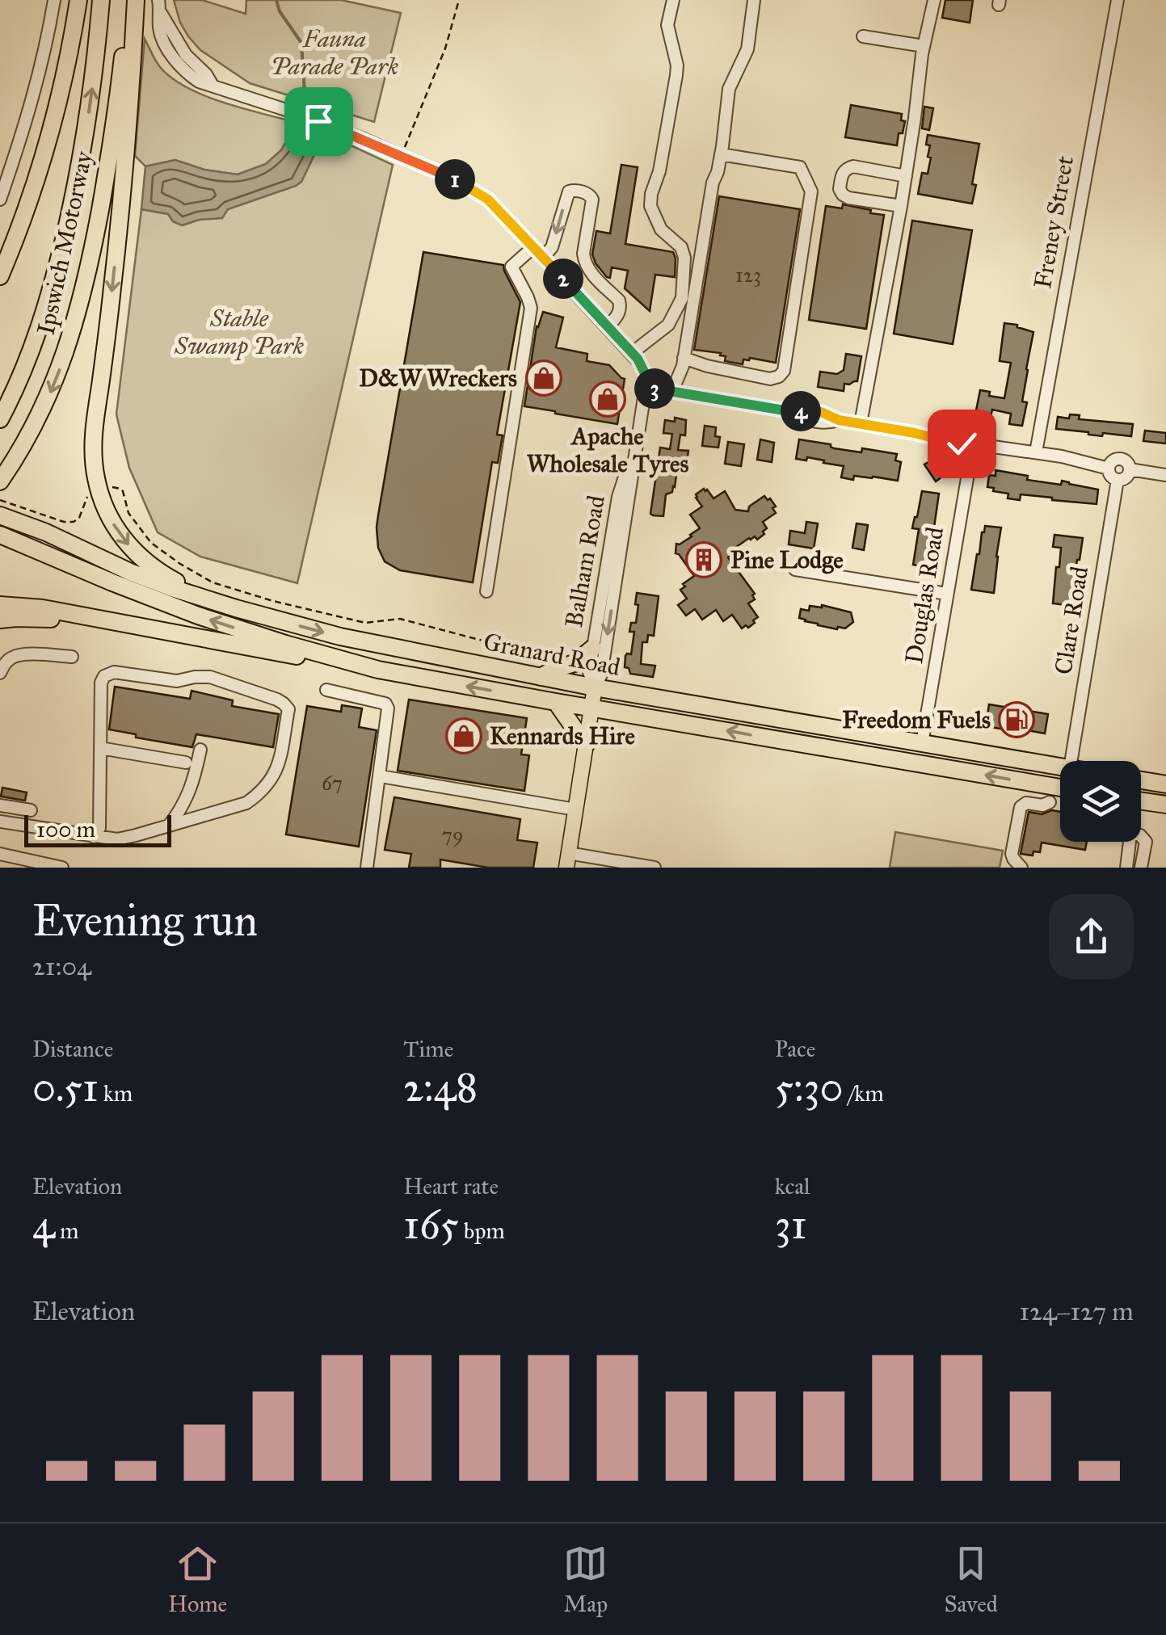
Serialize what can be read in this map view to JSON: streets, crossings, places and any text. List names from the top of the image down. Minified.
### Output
{"streets":{"highway":["Ipswich Motorway","Granard Road"],"main road":["Balham Road"],"street":["Freney Street","Douglas Road","Clare Road"]},"crossings":[["Balham Road","Granard Road"],["Douglas Road","Granard Road"]],"parks":["Fauna Parade Park","Stable Swamp Park"],"places":{"shop":["D&W Wreckers","Apache Wholesale Tyres","Kennards Hire"],"building":["Pine Lodge"],"fuel station":["Freedom Fuels"]},"house_numbers":["123","67","79"],"scale_bar":"100 m","page":{"pins":["1","2","3","4"],"scale":"100 m","heading":["Evening run","21:04"],"stats":[["Distance","0.51 km"],["Time","2:48"],["Pace","5:30 /km"],["Elevation","4 m"],["Heart rate","165 bpm"],["kcal","31"]],"chart":["Elevation","124–127 m"],"tabs":["Home","Map","Saved"]}}
